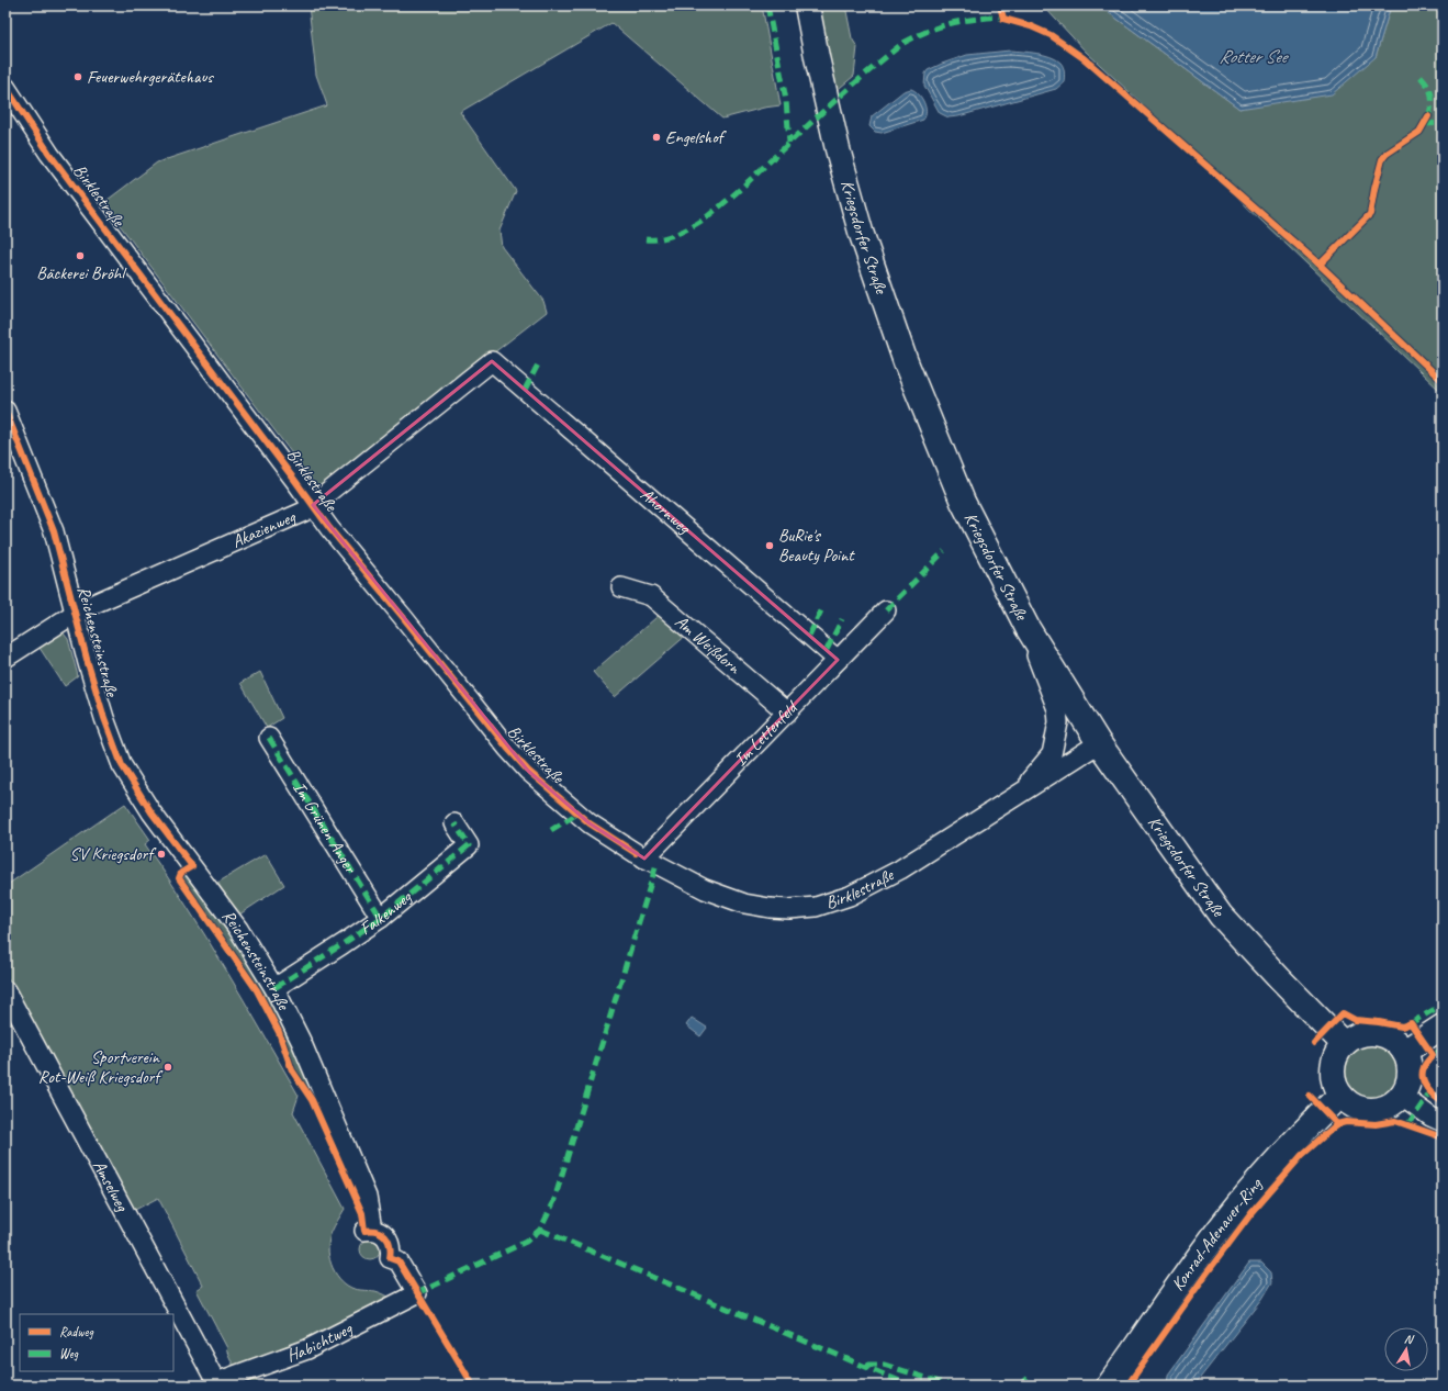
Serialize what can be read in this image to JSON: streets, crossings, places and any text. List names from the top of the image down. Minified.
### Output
{"streets":{"main road":["Kriegsdorfer Straße","Konrad-Adenauer-Ring"],"street":["Birklestraße","Ahornweg","Akazienweg","Reichensteinstraße","Am Weißdorn","Im Lettenfeld","Im Grünen Anger","Falkenweg","Amselweg","Habichtweg"]},"crossings":[["Birklestraße","Kriegsdorfer Straße"],["Birklestraße","Akazienweg"],["Birklestraße","Im Lettenfeld"],["Kriegsdorfer Straße","Konrad-Adenauer-Ring"],["Ahornweg","Akazienweg"],["Ahornweg","Im Lettenfeld"],["Akazienweg","Reichensteinstraße"],["Reichensteinstraße","Falkenweg"],["Reichensteinstraße","Habichtweg"],["Am Weißdorn","Im Lettenfeld"],["Im Grünen Anger","Falkenweg"],["Amselweg","Habichtweg"]],"water":["Rotter See"],"places":["Feuerwehrgerätehaus","Engelshof","Bäckerei Bröhl","BuRie's Beauty Point","SV Kriegsdorf","Sportverein Rot-Weiß Kriegsdorf"],"legend":["Radweg","Weg"],"north":"top"}
